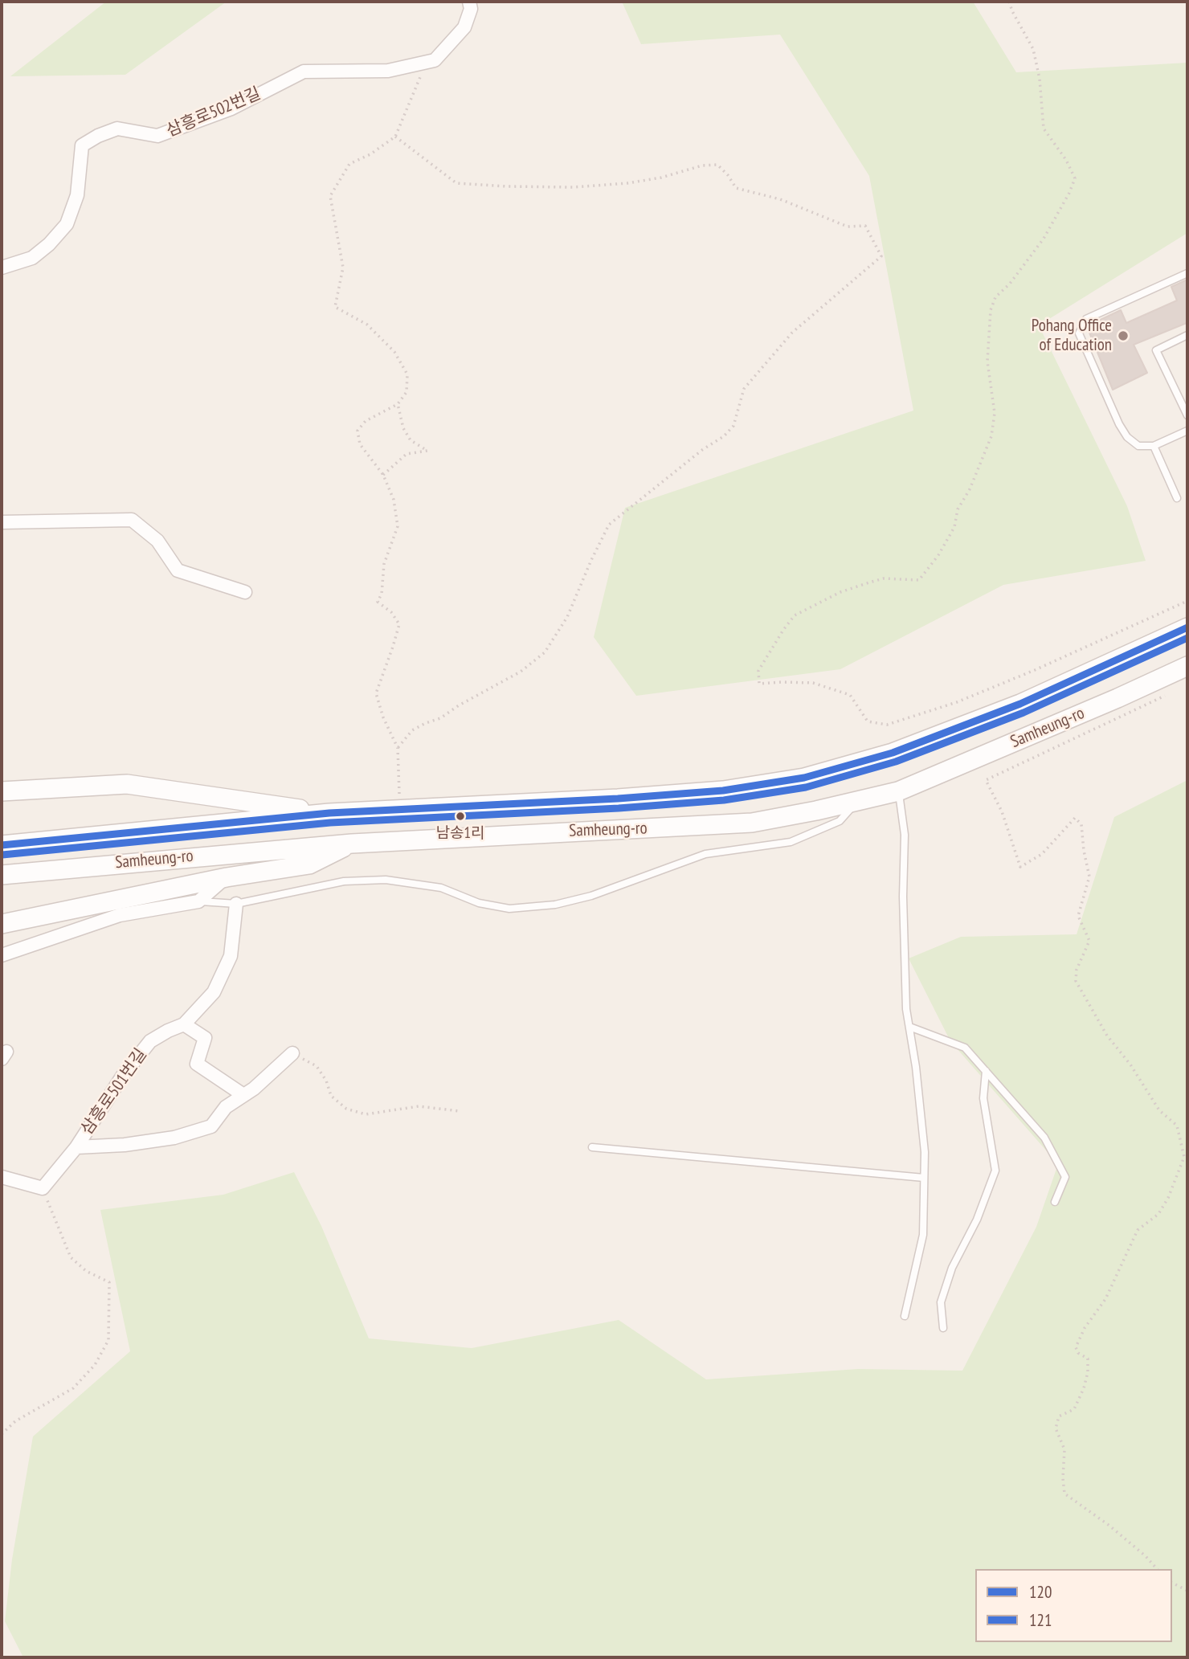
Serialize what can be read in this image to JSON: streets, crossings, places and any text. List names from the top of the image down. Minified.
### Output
{"streets":{"main road":["Samheung-ro"],"street":["삼흥로502번길","삼흥로501번길"]},"places":["Pohang Office of Education","남송1리"],"lines":["transit line 120","transit line 121"],"legend":["120","121"]}
